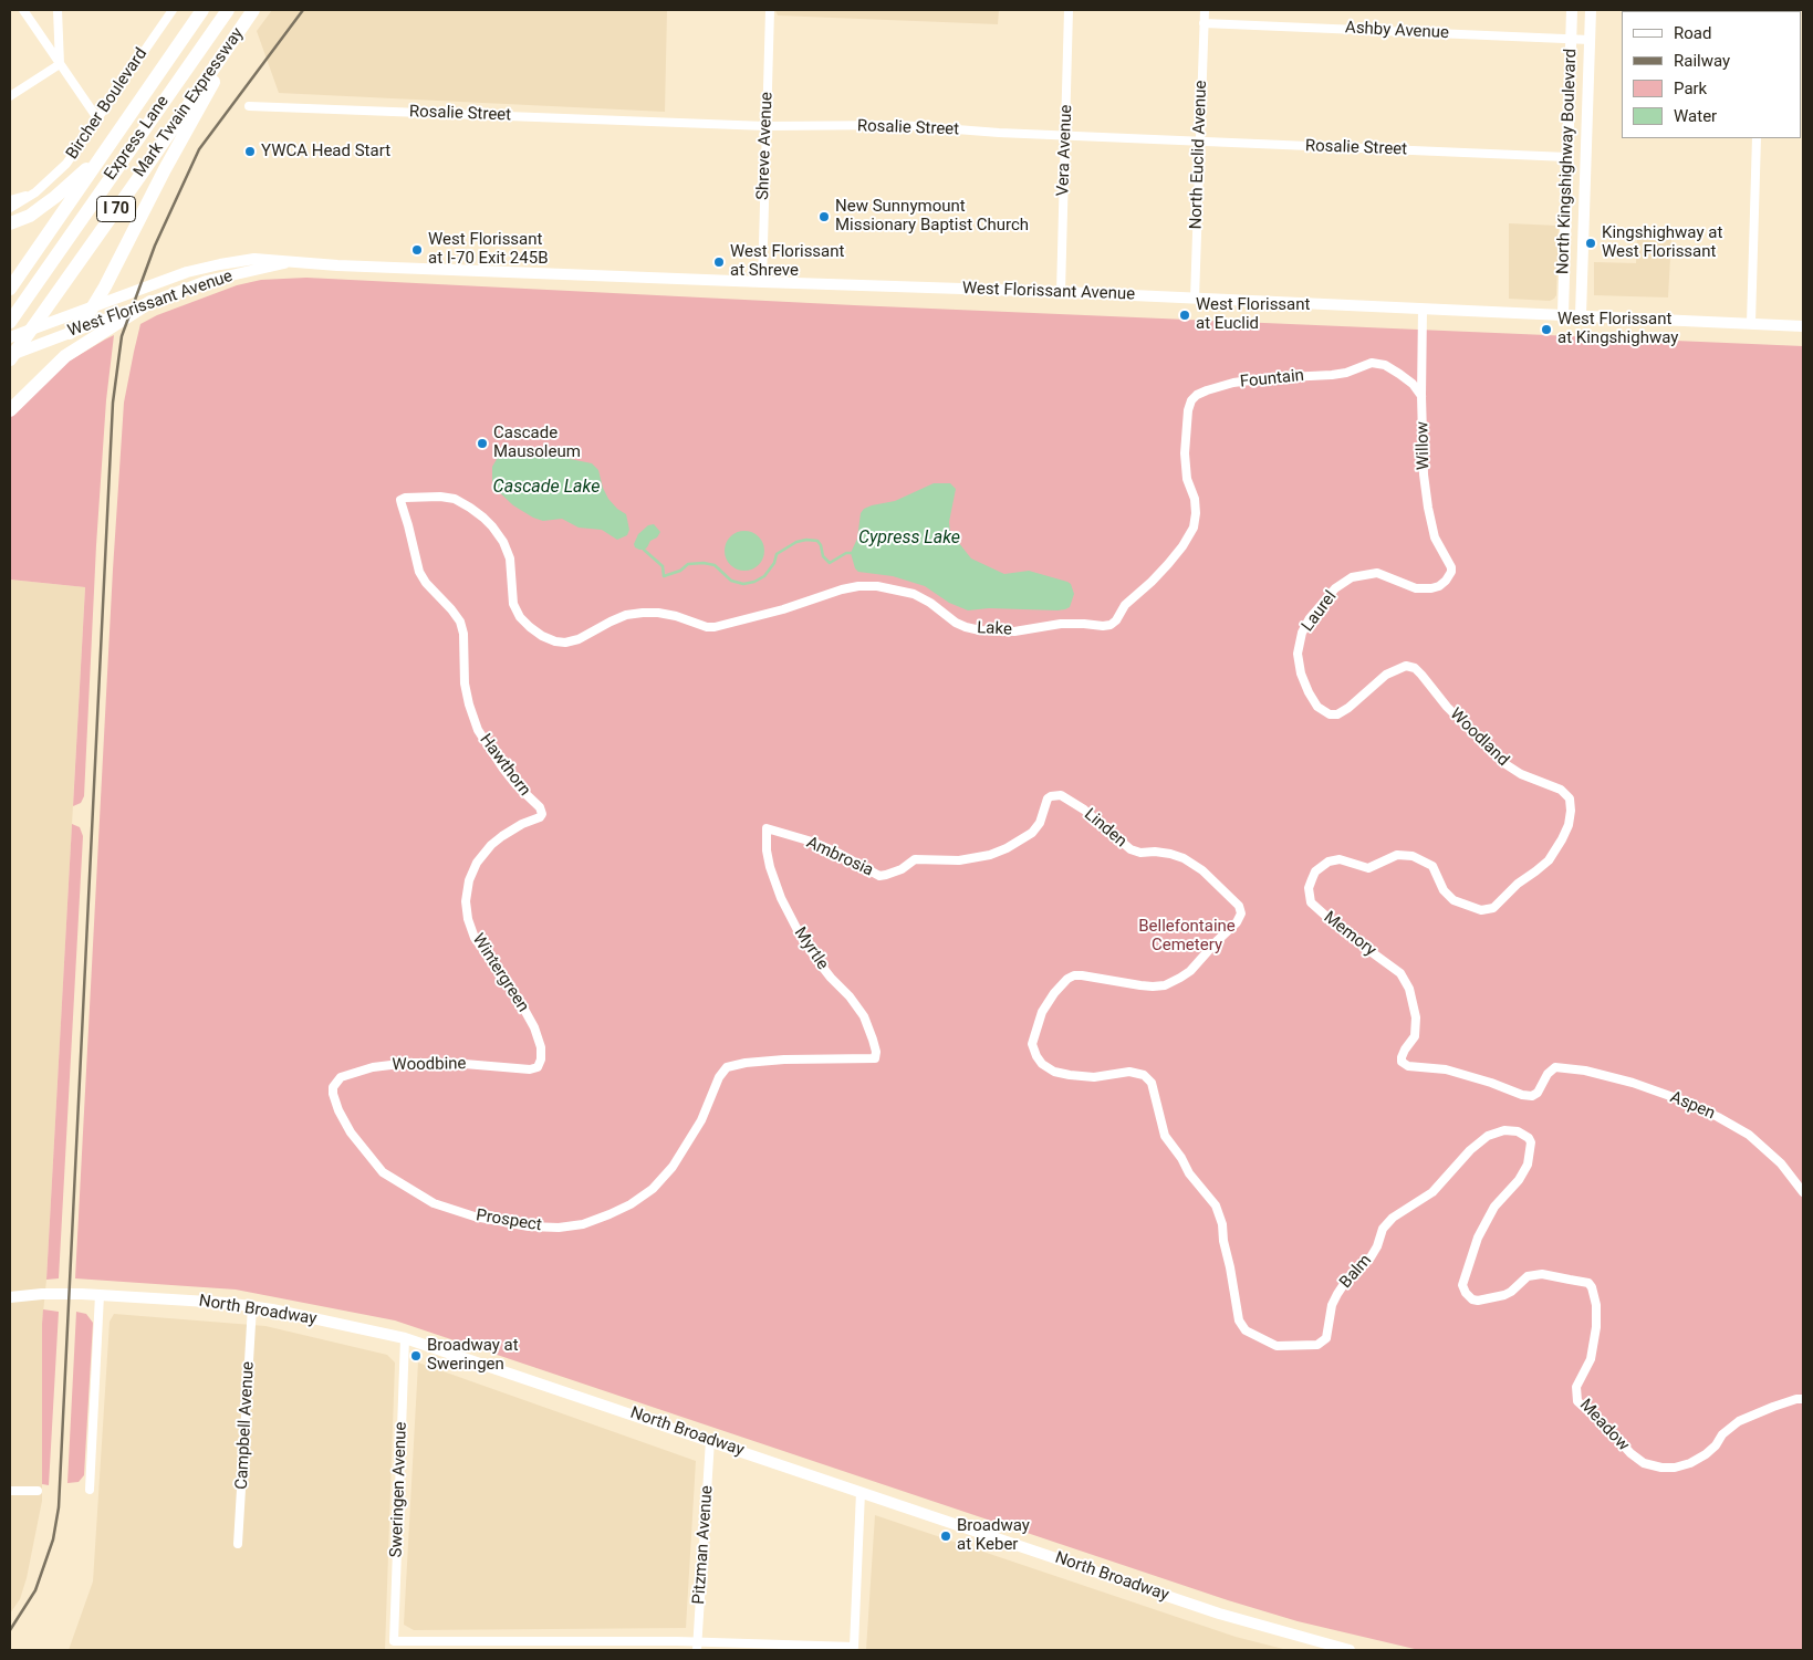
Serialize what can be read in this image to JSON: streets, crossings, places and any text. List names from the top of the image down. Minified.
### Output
{"streets":{"highway":["Mark Twain Expressway","Express Lane","I 70"],"main road":["North Kingshighway Boulevard","West Florissant Avenue","North Broadway"],"street":["Ashby Avenue","Bircher Boulevard","Rosalie Street","Shreve Avenue","Vera Avenue","North Euclid Avenue","Fountain","Willow","Laurel","Lake","Woodland","Hawthorn","Linden","Ambrosia","Memory","Myrtle","Wintergreen","Woodbine","Aspen","Prospect","Balm","Campbell Avenue","Meadow","Sweringen Avenue","Pitzman Avenue"]},"crossings":[["Ashby Avenue","North Euclid Avenue"],["Ashby Avenue","North Kingshighway Boulevard"],["Rosalie Street","Shreve Avenue"],["Rosalie Street","Vera Avenue"],["Rosalie Street","North Euclid Avenue"],["Rosalie Street","North Kingshighway Boulevard"],["Shreve Avenue","West Florissant Avenue"],["Vera Avenue","West Florissant Avenue"],["North Euclid Avenue","West Florissant Avenue"],["North Kingshighway Boulevard","West Florissant Avenue"],["West Florissant Avenue","Willow"],["Fountain","Willow"],["Fountain","Lake"],["Willow","Laurel"],["Laurel","Woodland"],["Lake","Hawthorn"],["Woodland","Memory"],["Hawthorn","Wintergreen"],["Linden","Ambrosia"],["Linden","Balm"],["Ambrosia","Myrtle"],["Memory","Aspen"],["Myrtle","Prospect"],["Wintergreen","Woodbine"],["Woodbine","Prospect"],["Balm","Meadow"],["North Broadway","Campbell Avenue"],["North Broadway","Sweringen Avenue"],["North Broadway","Pitzman Avenue"],["Sweringen Avenue","Pitzman Avenue"]],"water":["Cascade Lake","Cypress Lake"],"parks":["Bellefontaine Cemetery"],"places":["YWCA Head Start","New Sunnymount Missionary Baptist Church","Kingshighway at West Florissant","West Florissant at I-70 Exit 245B","West Florissant at Shreve","West Florissant at Euclid","West Florissant at Kingshighway","Cascade Mausoleum","Broadway at Sweringen","Broadway at Keber"],"legend":["Road","Railway","Park","Water"]}
